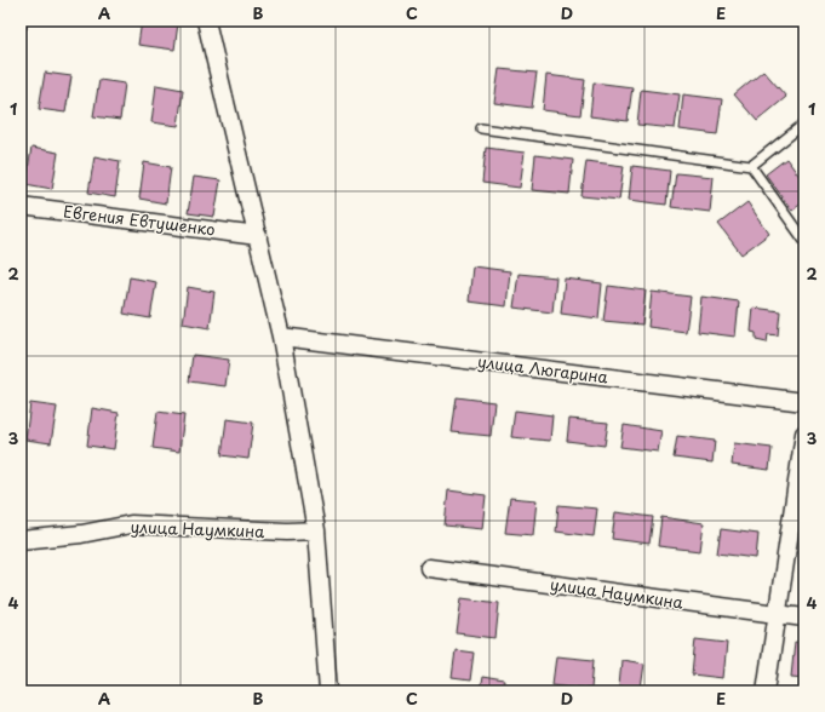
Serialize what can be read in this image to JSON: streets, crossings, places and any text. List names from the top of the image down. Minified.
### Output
{"streets":{"street":["Евгения Евтушенко","улица Люгарина","улица Наумкина"]},"grid":{"columns":["A","B","C","D","E"],"rows":["1","2","3","4"]}}
